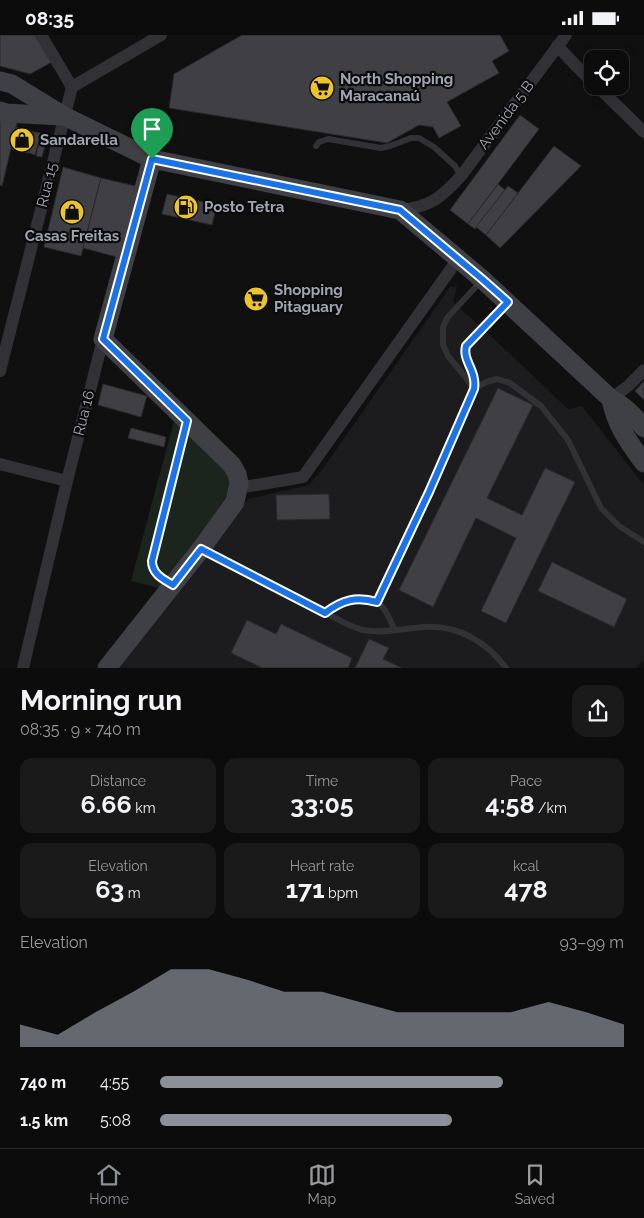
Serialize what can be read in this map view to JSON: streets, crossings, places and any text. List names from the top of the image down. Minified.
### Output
{"streets":{"street":["Avenida 5 B","Rua 15","Rua 16"]},"places":{"supermarket":["North Shopping Maracanaú","Shopping Pitaguary"],"shop":["Sandarella","Casas Freitas"],"fuel station":["Posto Tetra"]},"page":{"status":"08:35","heading":["Morning run","08:35 · 9 × 740 m"],"stats":[["Distance","6.66 km"],["Time","33:05"],["Pace","4:58 /km"],["Elevation","63 m"],["Heart rate","171 bpm"],["kcal","478"]],"chart":["Elevation","93–99 m"],"list":[{"name":"740 m","note":"4:55"},{"name":"1.5 km","note":"5:08"}],"tabs":["Home","Map","Saved"]}}
